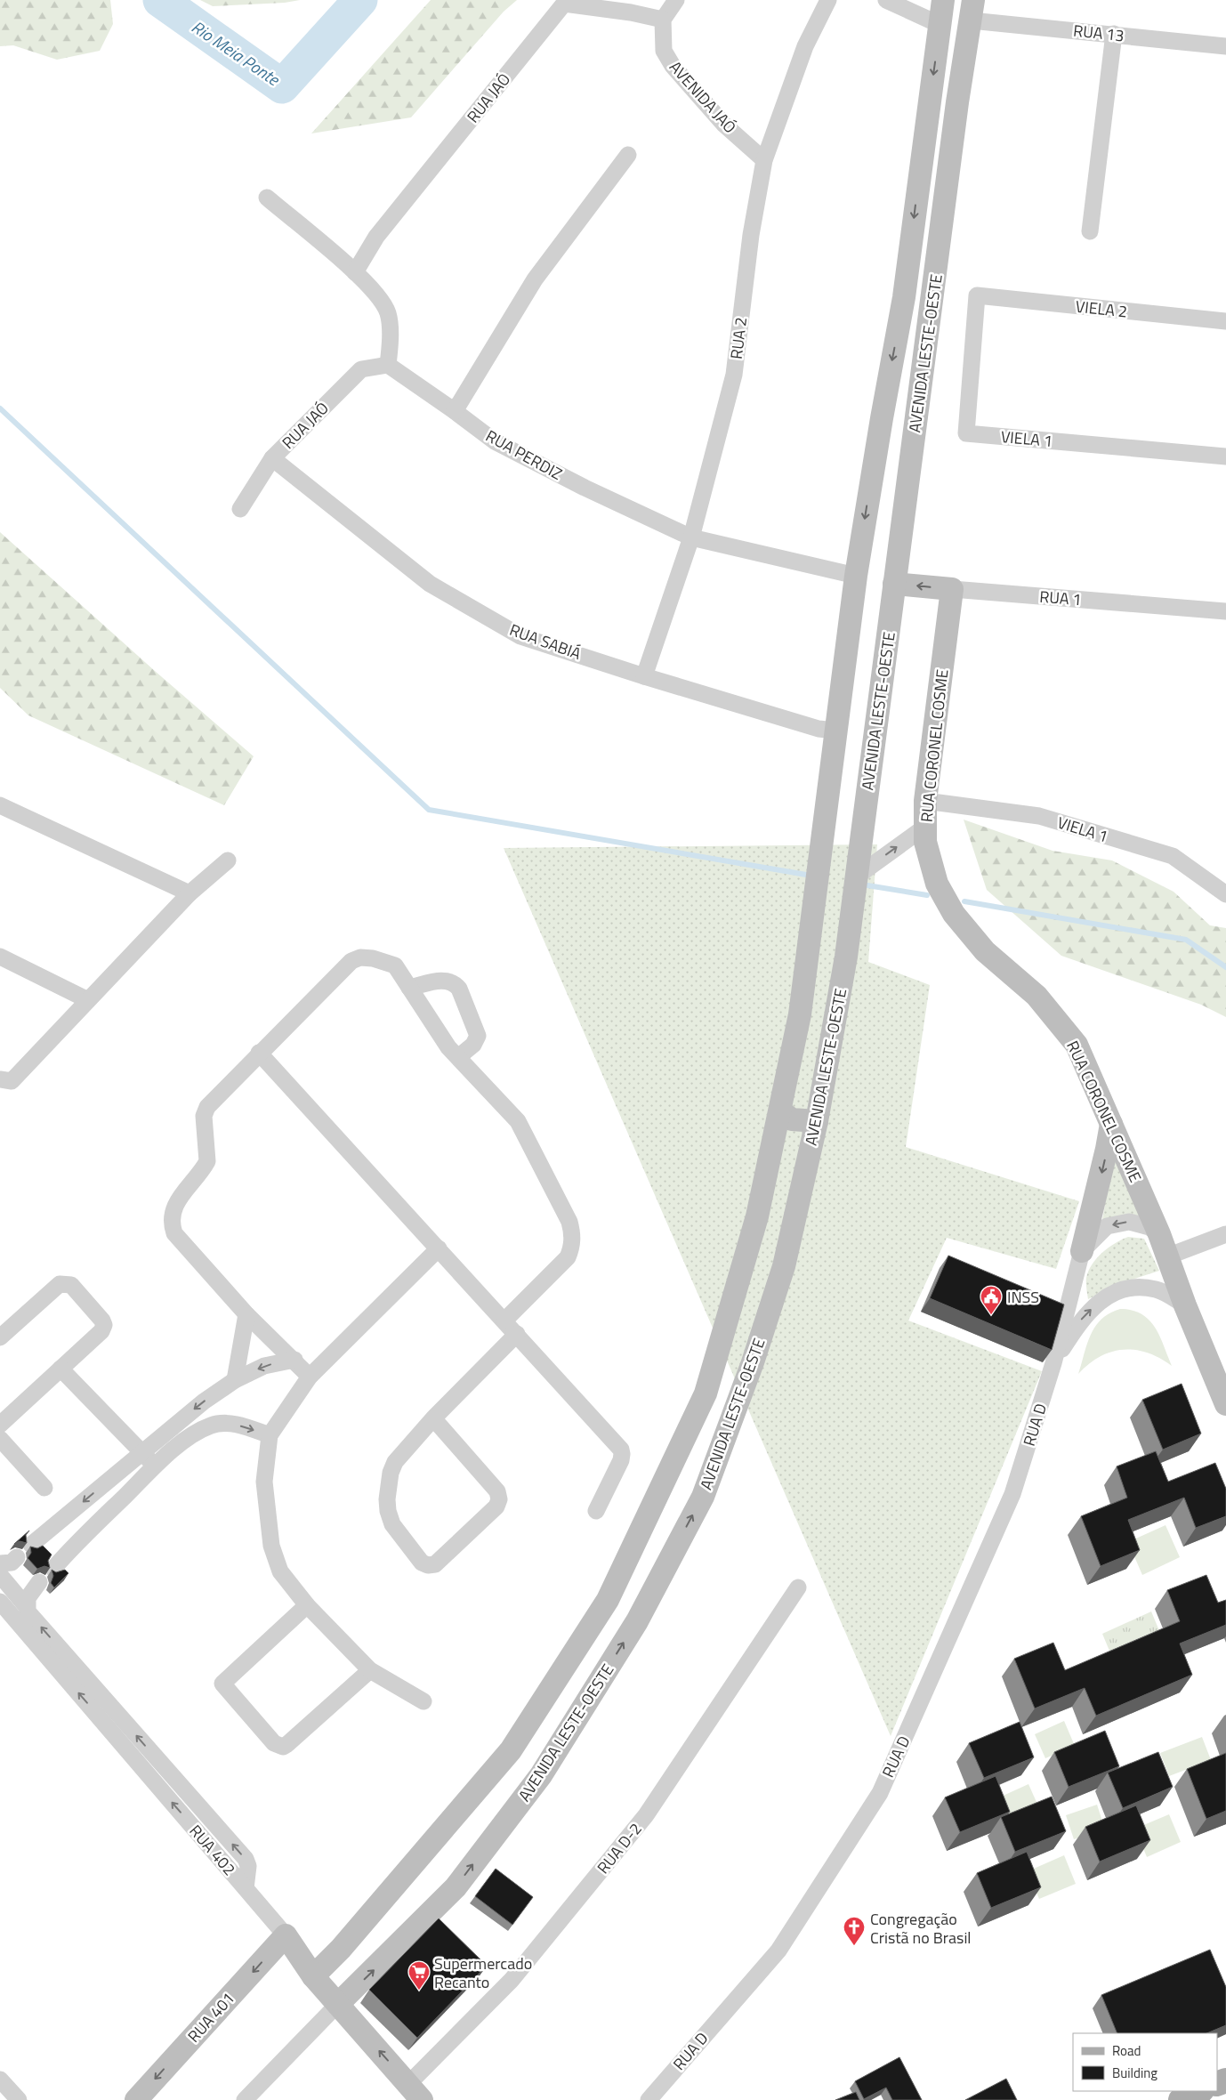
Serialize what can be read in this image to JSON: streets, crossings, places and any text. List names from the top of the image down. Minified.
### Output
{"streets":{"main road":["AVENIDA LESTE-OESTE","RUA 1","RUA CORONEL COSME","RUA 402","RUA 401"],"street":["RUA 13","AVENIDA JAÓ","RUA JAÓ","VIELA 2","RUA 2","VIELA 1","RUA PERDIZ","RUA SABIÁ","RUA D","RUA D-2"]},"crossings":[["RUA 13","AVENIDA LESTE-OESTE"],["AVENIDA JAÓ","RUA JAÓ"],["AVENIDA JAÓ","RUA 2"],["RUA JAÓ","RUA PERDIZ"],["RUA JAÓ","RUA SABIÁ"],["VIELA 2","VIELA 1"],["RUA 2","RUA PERDIZ"],["RUA 2","RUA SABIÁ"],["AVENIDA LESTE-OESTE","RUA PERDIZ"],["AVENIDA LESTE-OESTE","RUA 1"],["AVENIDA LESTE-OESTE","RUA SABIÁ"],["AVENIDA LESTE-OESTE","RUA 402"],["VIELA 1","RUA CORONEL COSME"],["RUA 1","RUA CORONEL COSME"],["RUA CORONEL COSME","RUA D"],["RUA D-2","RUA 402"],["RUA 402","RUA 401"]],"one_way":["RUA 402","RUA 401"],"water":["Rio Meia Ponte"],"places":{"public building":["INSS"],"church":["Congregação Cristã no Brasil"],"supermarket":["Supermercado Recanto"]},"legend":["Road","Building"]}
